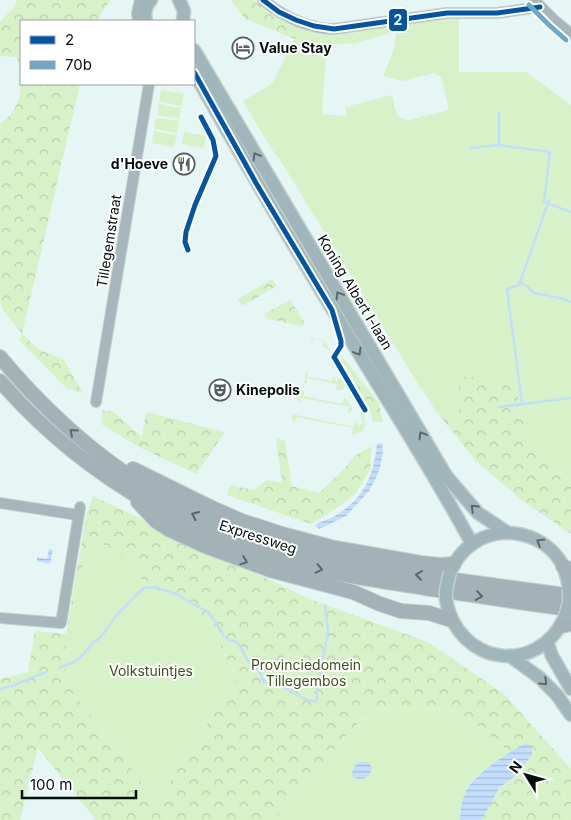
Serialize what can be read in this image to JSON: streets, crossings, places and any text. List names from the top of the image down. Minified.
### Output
{"streets":{"highway":["Expressweg"],"main road":["Koning Albert I-laan"],"street":["Tillegemstraat"]},"crossings":[["Koning Albert I-laan","Expressweg"]],"parks":["Provinciedomein Tillegembos","Volkstuintjes"],"places":{"hotel":["Value Stay"],"restaurant":["d'Hoeve"],"theatre":["Kinepolis"]},"lines":["transit line 2","transit line 70b"],"legend":["2","70b"],"scale_bar":"100 m","north":"top left"}
